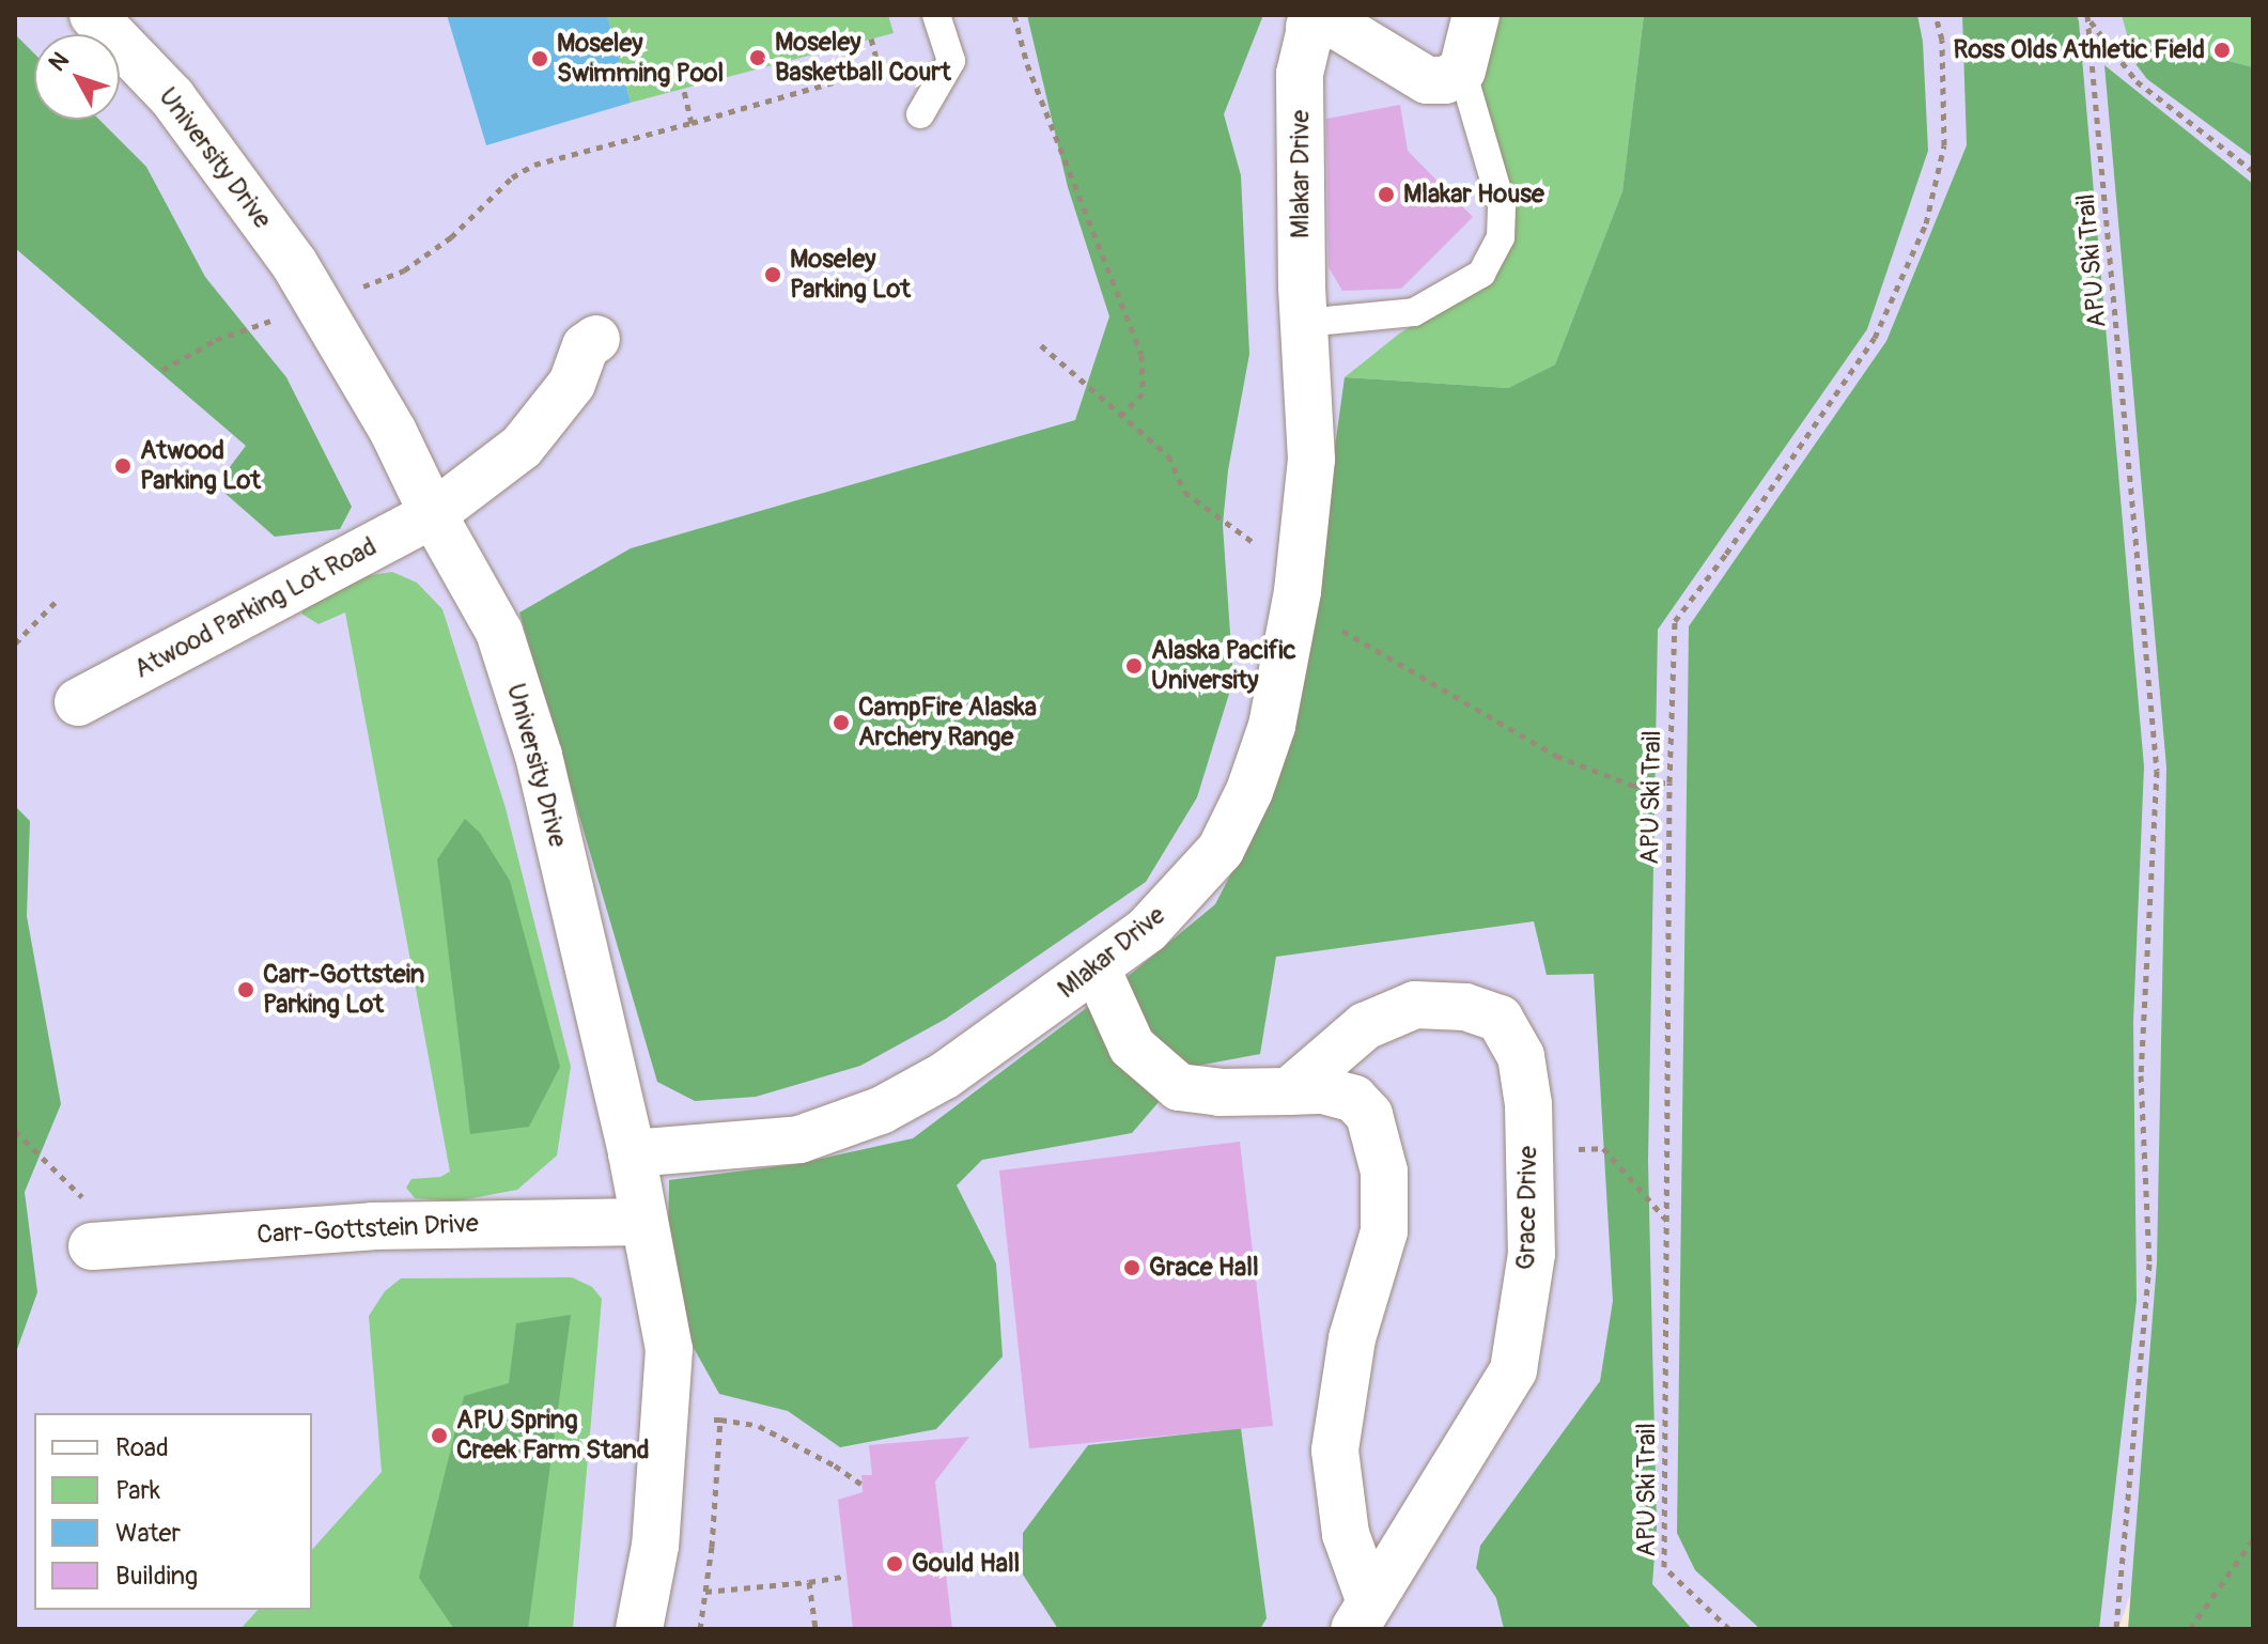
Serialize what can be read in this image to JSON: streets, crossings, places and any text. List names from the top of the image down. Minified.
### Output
{"streets":{"street":["University Drive","Mlakar Drive","Atwood Parking Lot Road","Grace Drive","Carr-Gottstein Drive"],"path":["APU Ski Trail"]},"crossings":[["University Drive","Mlakar Drive"],["University Drive","Atwood Parking Lot Road"],["University Drive","Carr-Gottstein Drive"],["Mlakar Drive","Grace Drive"]],"places":["Ross Olds Athletic Field","Moseley Basketball Court","Moseley Swimming Pool","Mlakar House","Moseley Parking Lot","Atwood Parking Lot","Alaska Pacific University","CampFire Alaska Archery Range","Carr-Gottstein Parking Lot","Grace Hall","APU Spring Creek Farm Stand","Gould Hall"],"legend":["Road","Park","Water","Building"],"north":"top left"}
